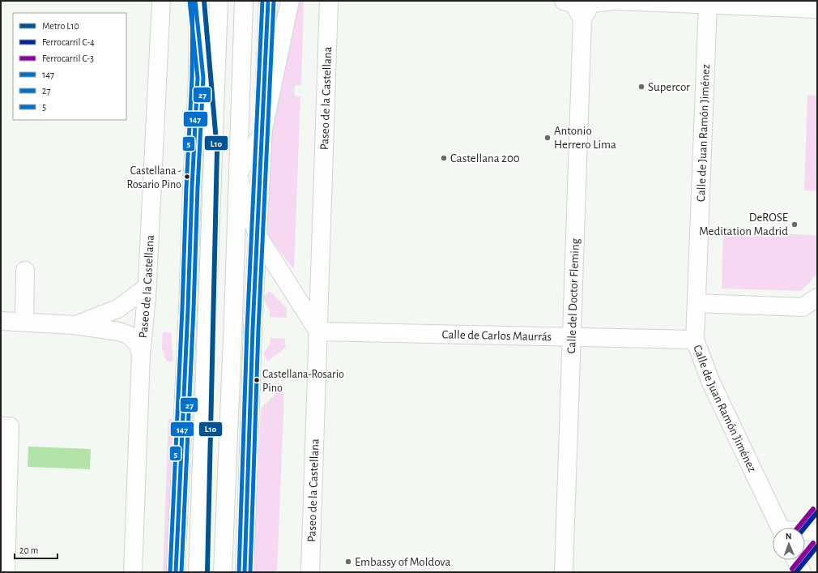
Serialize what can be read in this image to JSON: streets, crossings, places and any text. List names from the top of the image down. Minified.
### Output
{"streets":{"main road":["Paseo de la Castellana","Calle de Juan Ramón Jiménez","Calle del Doctor Fleming","Calle de Carlos Maurrás"]},"crossings":[["Paseo de la Castellana","Calle de Carlos Maurrás"],["Calle de Juan Ramón Jiménez","Calle de Carlos Maurrás"],["Calle del Doctor Fleming","Calle de Carlos Maurrás"]],"places":["Supercor","Antonio Herrero Lima","Castellana 200","Castellana - Rosario Pino","DeROSE Meditation Madrid","Castellana-Rosario Pino","Embassy of Moldova"],"lines":["metro line L10","transit line 147","transit line 27","transit line 5","rail line C-3","rail line C-4"],"legend":["Metro L10","Ferrocarril C-4","Ferrocarril C-3","147","27","5"],"scale_bar":"20 m","north":"top"}
